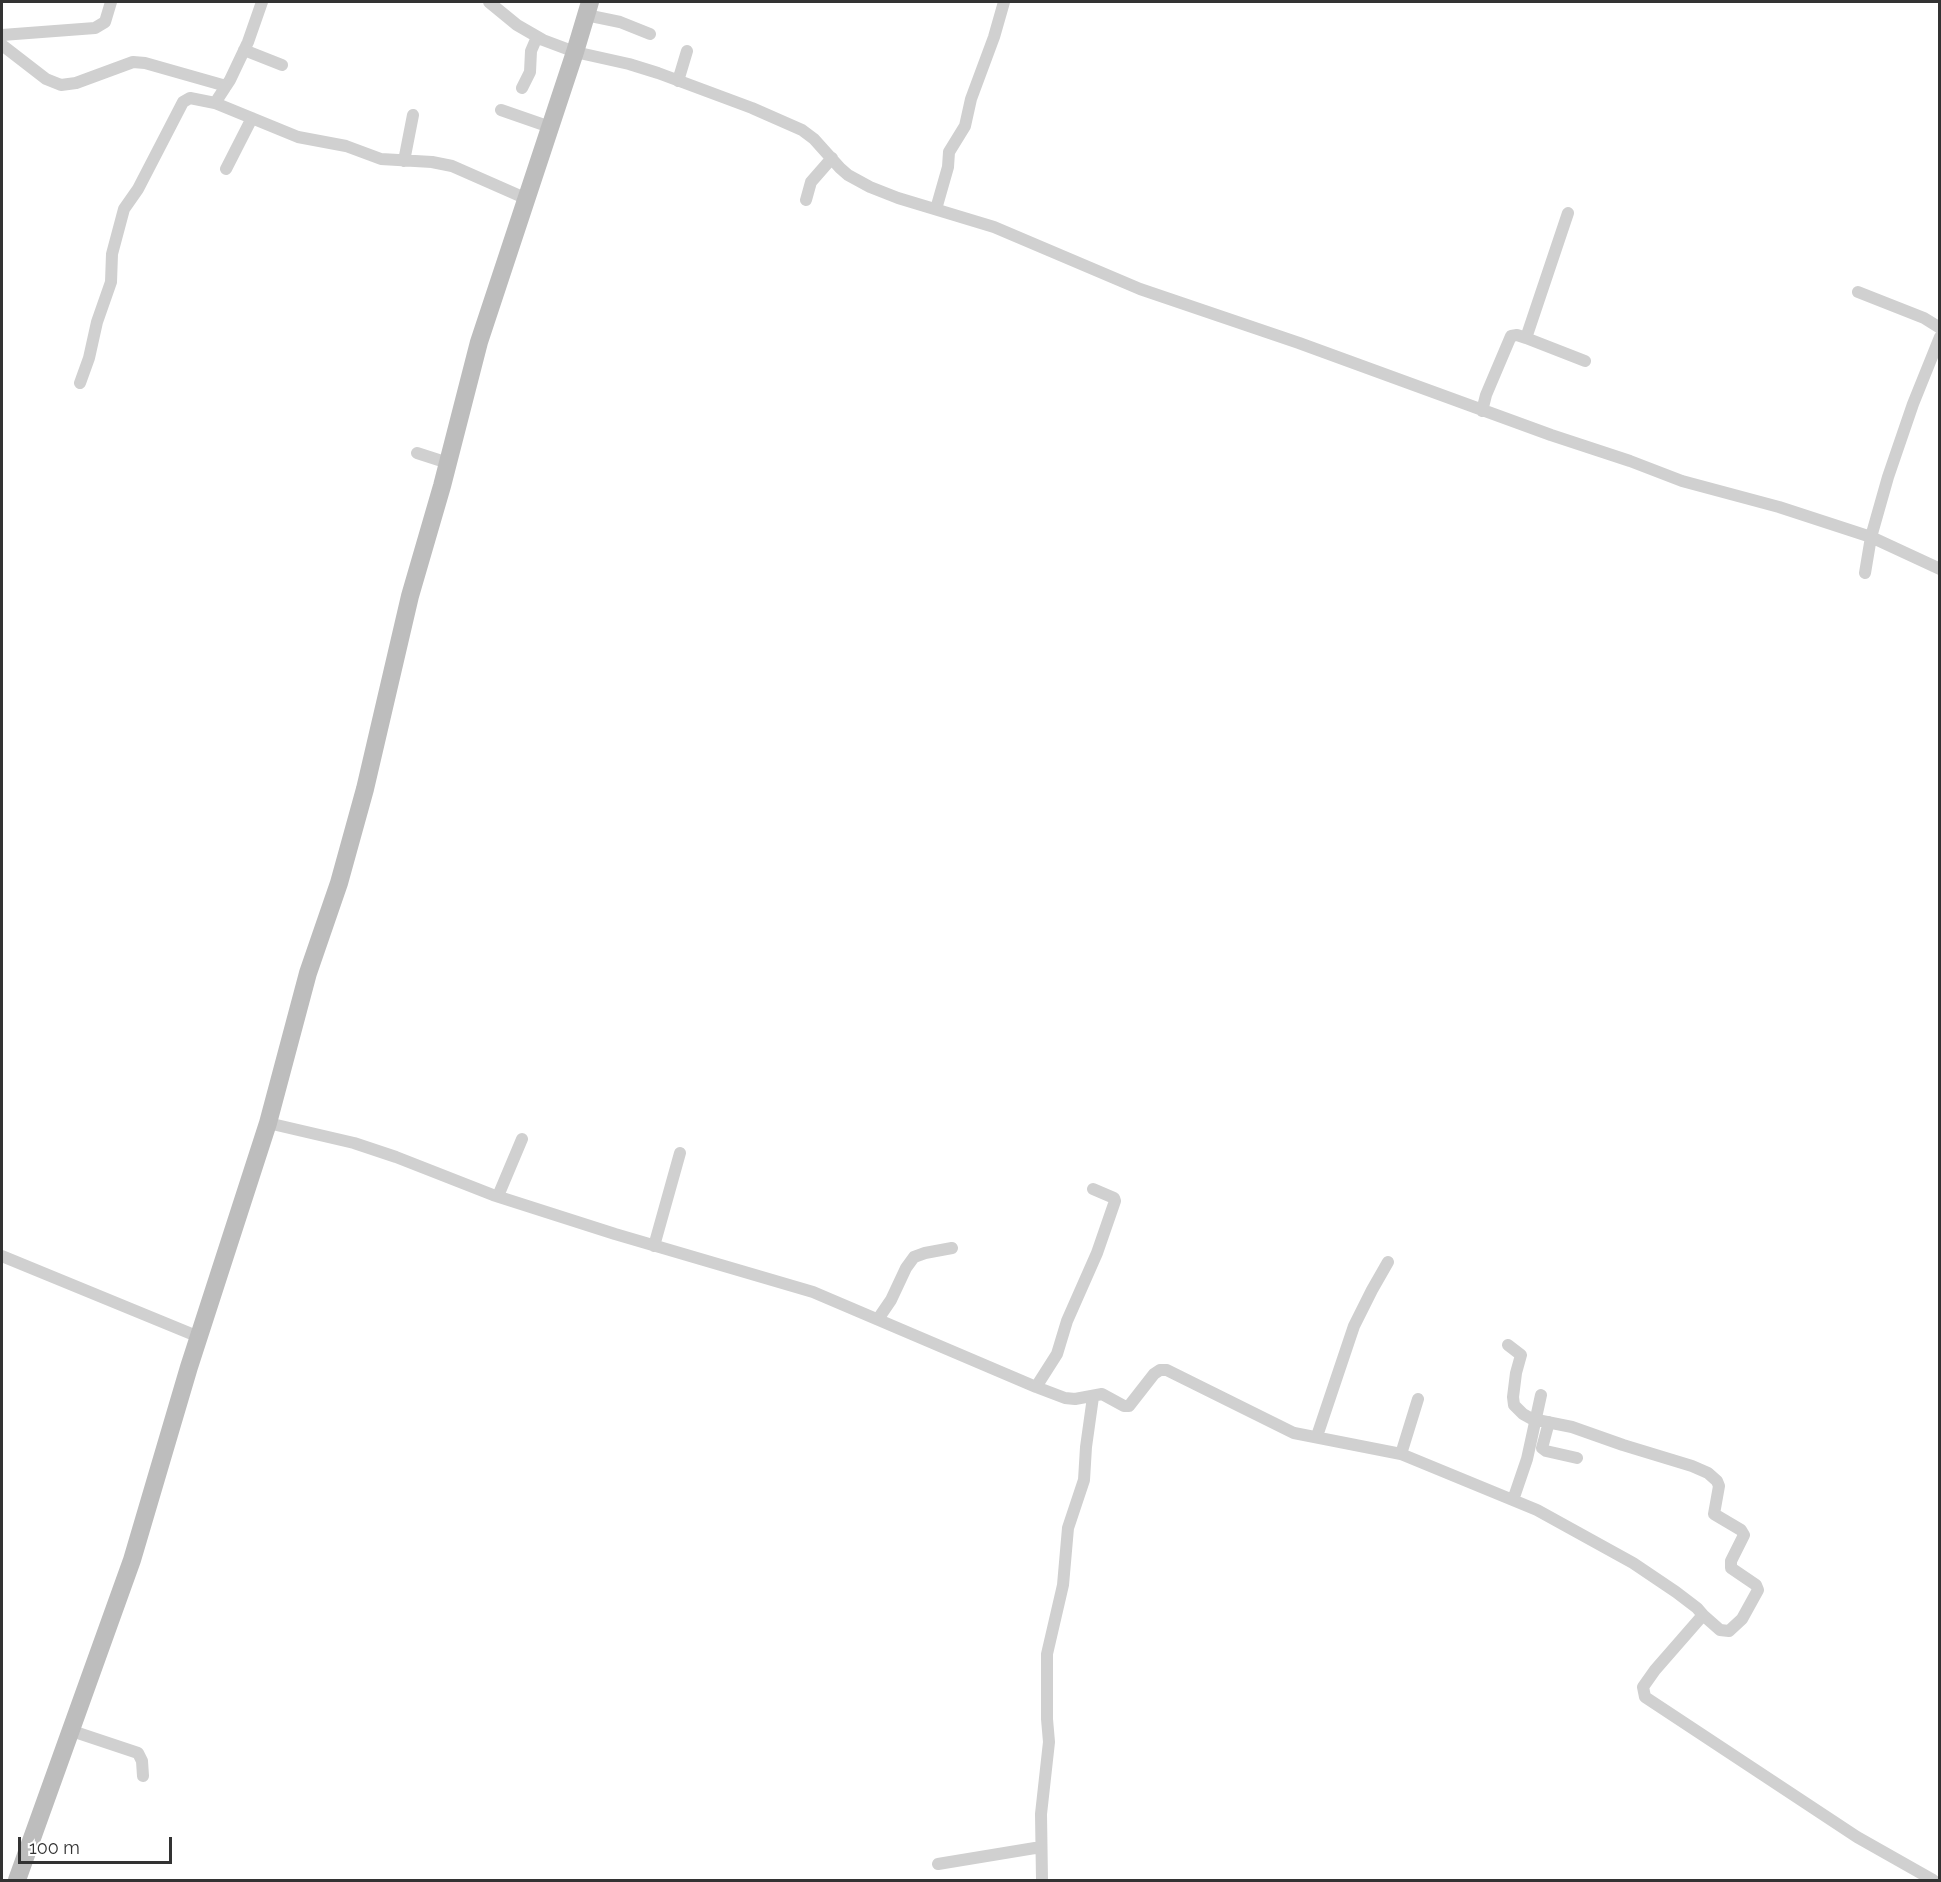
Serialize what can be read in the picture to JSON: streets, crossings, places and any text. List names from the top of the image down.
{
  "scale_bar": "100 m"
}
